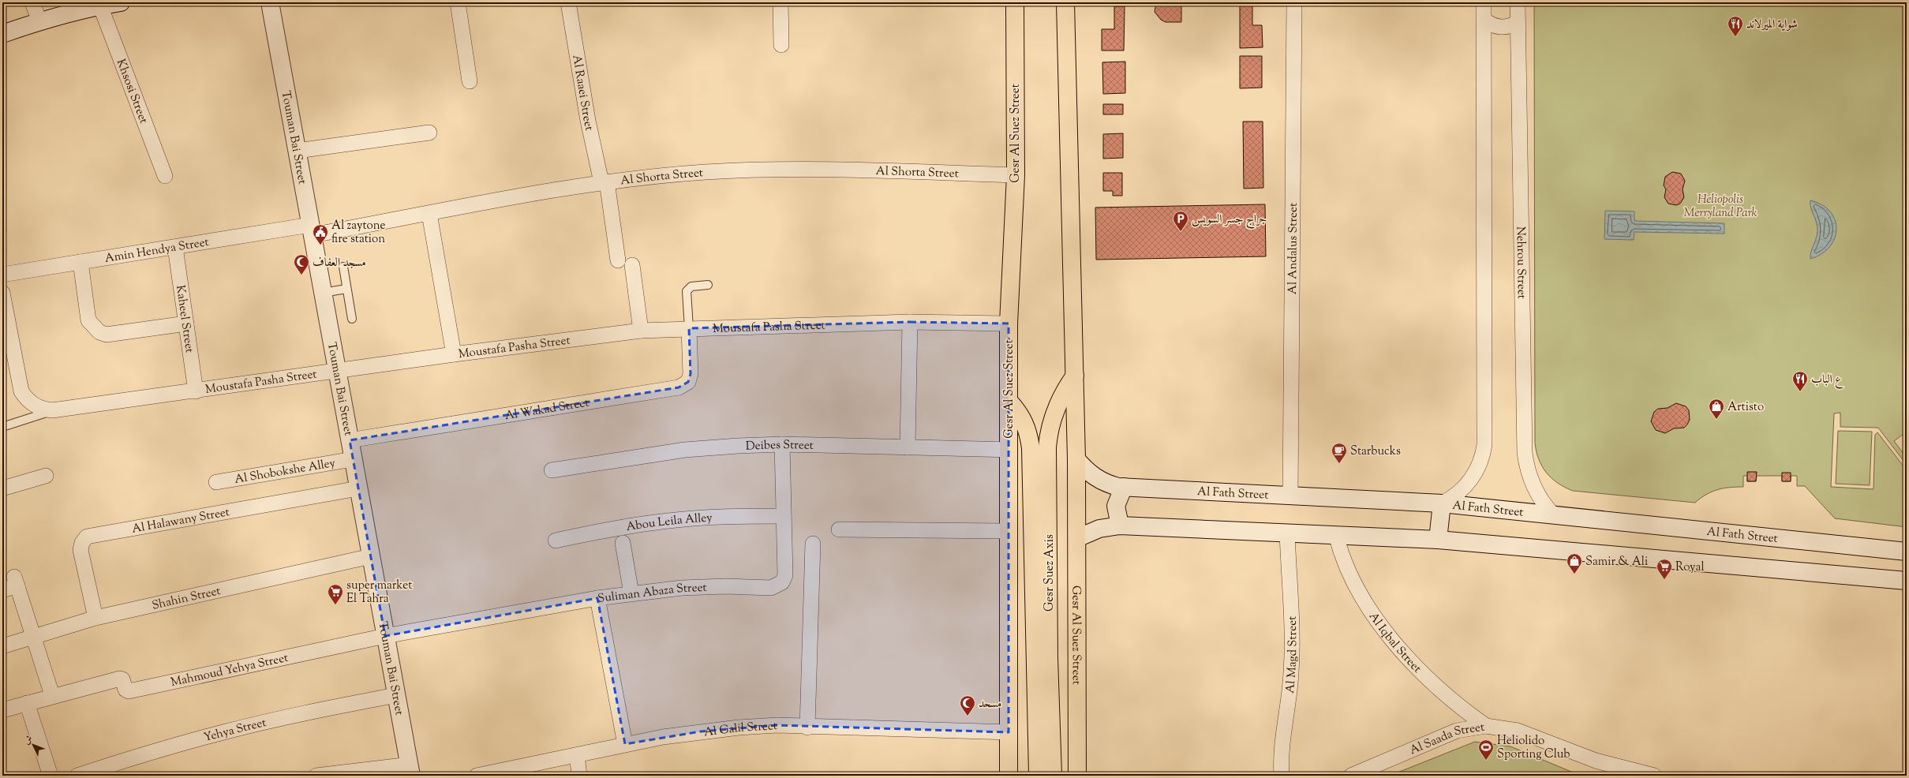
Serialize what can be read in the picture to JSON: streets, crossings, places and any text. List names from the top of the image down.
{
  "streets": {
    "main road": [
      "Gesr Al Suez Street",
      "Touman Bai Street",
      "Al Fath Street",
      "Gesr Suez Axis"
    ],
    "street": [
      "Khsosi Street",
      "Al Raaei Street",
      "Al Shorta Street",
      "Al Andalus Street",
      "Amin Hendya Street",
      "Nehrou Street",
      "Kaheel Street",
      "Moustafa Pasha Street",
      "Al Wakad Street",
      "Deibes Street",
      "Al Shobokshe Alley",
      "Al Halawany Street",
      "Abou Leila Alley",
      "Suliman Abaza Street",
      "Shahin Street",
      "Al Iqbal Street",
      "Al Magd Street",
      "Mahmoud Yehya Street",
      "Al Galil Street",
      "Yehya Street",
      "Al Saada Street"
    ]
  },
  "crossings": [
    ["Al Raaei Street", "Al Shorta Street"],
    ["Gesr Al Suez Street", "Al Shorta Street"],
    ["Gesr Al Suez Street", "Moustafa Pasha Street"],
    ["Gesr Al Suez Street", "Deibes Street"],
    ["Gesr Al Suez Street", "Al Fath Street"],
    ["Gesr Al Suez Street", "Gesr Suez Axis"],
    ["Gesr Al Suez Street", "Al Galil Street"],
    ["Touman Bai Street", "Al Shorta Street"],
    ["Touman Bai Street", "Amin Hendya Street"],
    ["Touman Bai Street", "Moustafa Pasha Street"],
    ["Touman Bai Street", "Al Wakad Street"],
    ["Touman Bai Street", "Al Shobokshe Alley"],
    ["Touman Bai Street", "Al Halawany Street"],
    ["Touman Bai Street", "Suliman Abaza Street"],
    ["Touman Bai Street", "Shahin Street"],
    ["Touman Bai Street", "Mahmoud Yehya Street"],
    ["Touman Bai Street", "Yehya Street"],
    ["Al Shorta Street", "Amin Hendya Street"],
    ["Al Andalus Street", "Al Fath Street"],
    ["Amin Hendya Street", "Kaheel Street"],
    ["Nehrou Street", "Al Fath Street"],
    ["Kaheel Street", "Moustafa Pasha Street"],
    ["Moustafa Pasha Street", "Al Wakad Street"],
    ["Deibes Street", "Suliman Abaza Street"],
    ["Al Halawany Street", "Shahin Street"],
    ["Abou Leila Alley", "Suliman Abaza Street"],
    ["Suliman Abaza Street", "Mahmoud Yehya Street"],
    ["Al Iqbal Street", "Al Saada Street"]
  ],
  "parks": ["Heliopolis Merryland Park"],
  "places": {
    "restaurant": ["شواية الميرلاند", "ع الباب"],
    "parking": ["جراج جسر السويس"],
    "public building": ["Al zaytone fire station"],
    "mosque": ["مسجد العفاف", "مسحد"],
    "shop": ["Artisto", "Samir & Ali"],
    "cafe": ["Starbucks"],
    "supermarket": ["Royal", "super market El Tahra"],
    "sports": ["Heliolido Sporting Club"]
  },
  "north": "top left"
}
